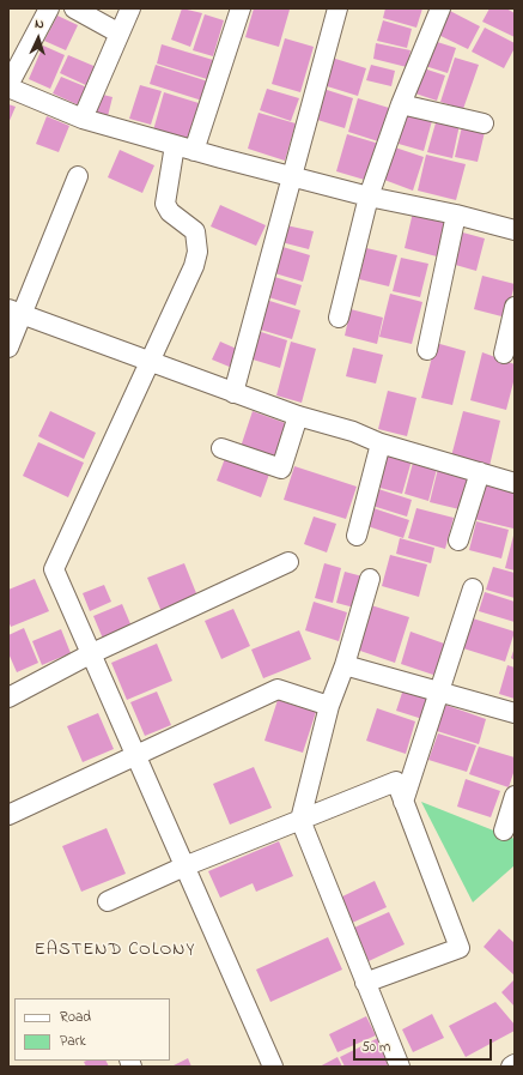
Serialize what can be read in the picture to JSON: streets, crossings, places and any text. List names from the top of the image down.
{
  "districts": ["EASTEND COLONY"],
  "legend": ["Road", "Park"],
  "scale_bar": "50 m",
  "north": "top"
}
